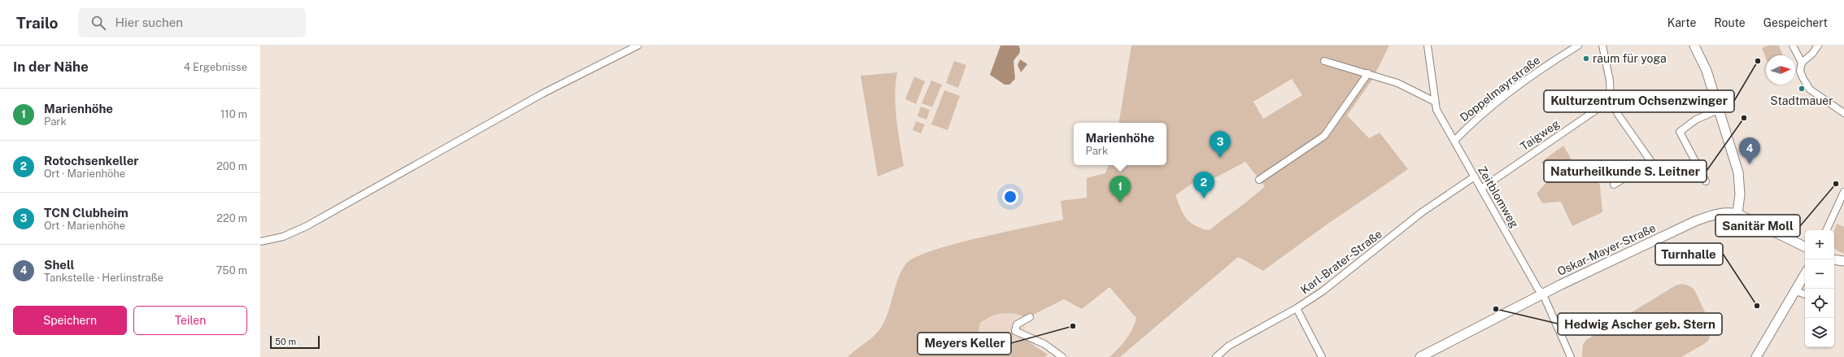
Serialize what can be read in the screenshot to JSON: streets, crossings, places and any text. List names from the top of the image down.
{
  "streets": {
    "main road": ["Oskar-Mayer-Straße"],
    "street": [
      "Doppelmayrstraße",
      "Taigweg",
      "Zeitblomweg",
      "Karl-Brater-Straße"
    ]
  },
  "crossings": [
    ["Doppelmayrstraße", "Zeitblomweg"],
    ["Taigweg", "Zeitblomweg"],
    ["Zeitblomweg", "Oskar-Mayer-Straße"],
    ["Zeitblomweg", "Karl-Brater-Straße"]
  ],
  "places": [
    "raum für yoga",
    "Kulturzentrum Ochsenzwinger",
    "Stadtmauer",
    "Naturheilkunde S. Leitner",
    "Sanitär Moll",
    "Turnhalle",
    "Hedwig Ascher geb. Stern",
    "Meyers Keller"
  ],
  "scale_bar": "50 m",
  "north": "right",
  "page": {
    "header": "Trailo",
    "search": "Hier suchen",
    "nav": ["Karte", "Route", "Gespeichert"],
    "heading": ["In der Nähe", "4 Ergebnisse"],
    "list": [
      {
        "mark": "1",
        "name": "Marienhöhe",
        "note": "Park",
        "value": "110 m"
      },
      {
        "mark": "2",
        "name": "Rotochsenkeller",
        "note": "Ort · Marienhöhe",
        "value": "200 m"
      },
      {
        "mark": "3",
        "name": "TCN Clubheim",
        "note": "Ort · Marienhöhe",
        "value": "220 m"
      },
      {
        "mark": "4",
        "name": "Shell",
        "note": "Tankstelle · Herlinstraße",
        "value": "750 m"
      }
    ],
    "popup": ["Marienhöhe", "Park"],
    "pins": [
      "3",
      "4",
      "2",
      "1"
    ],
    "map_buttons": ["+", "−"],
    "buttons": ["Speichern", "Teilen"],
    "scale": "50 m"
  }
}
